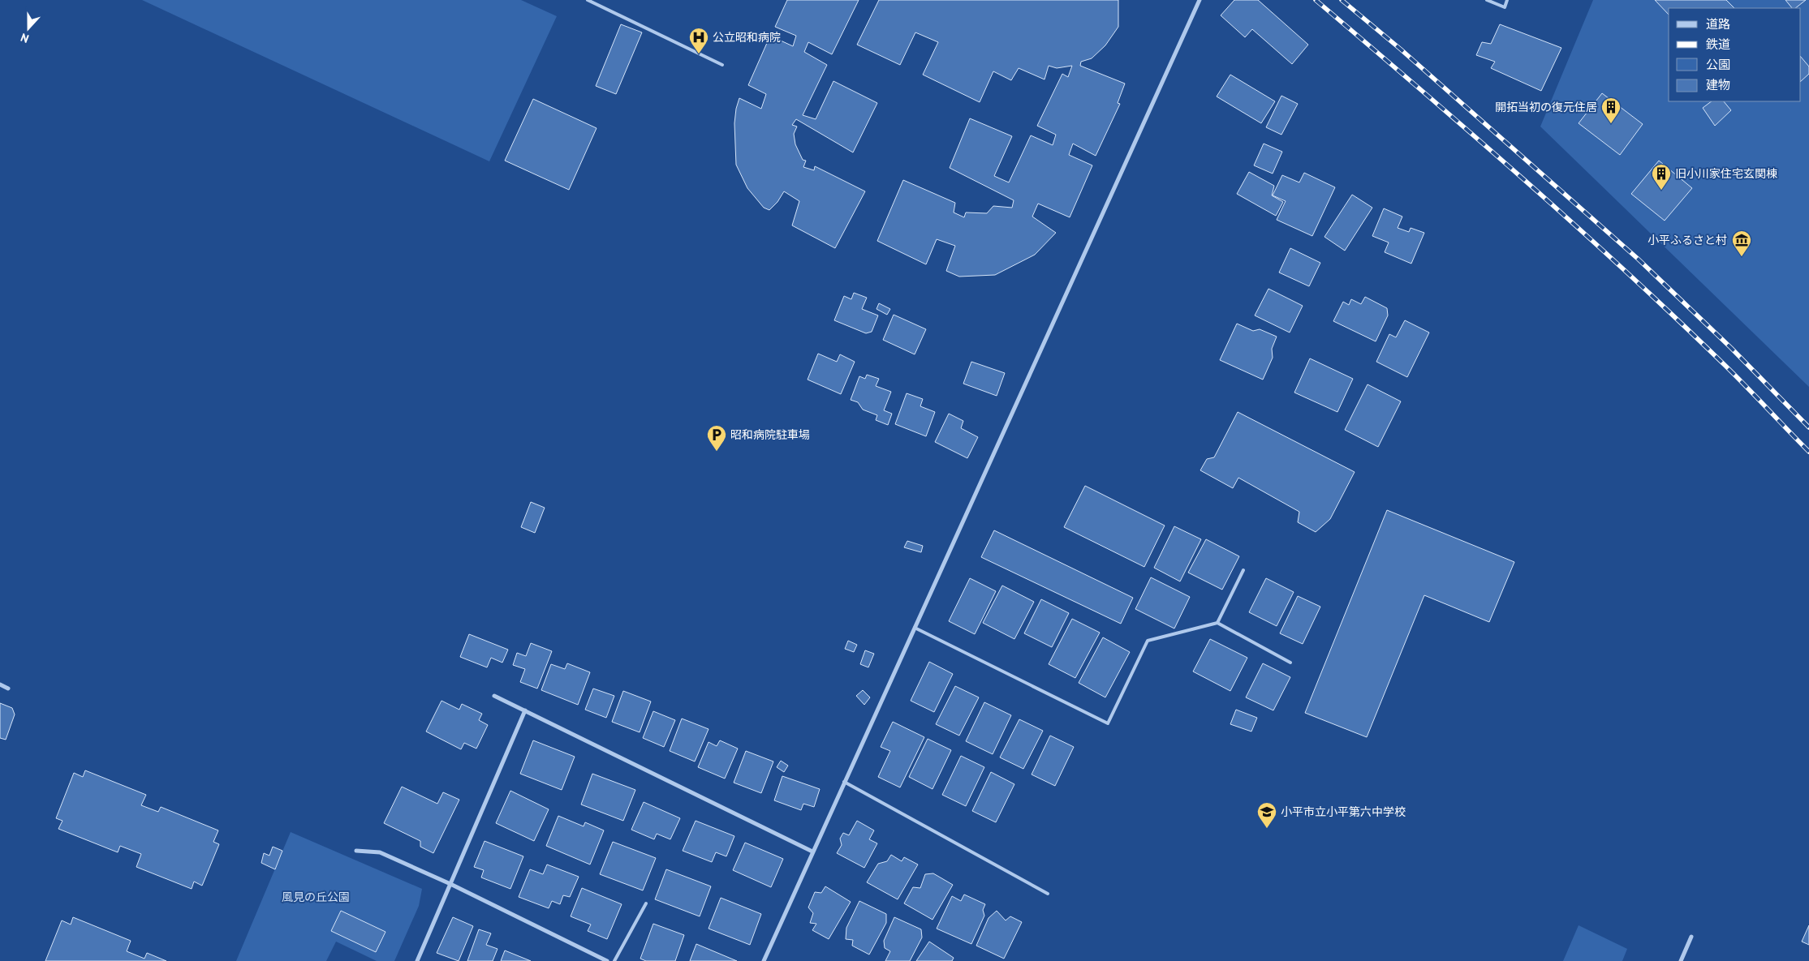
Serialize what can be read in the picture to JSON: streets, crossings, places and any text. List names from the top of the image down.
{
  "parks": ["風見の丘公園"],
  "places": {
    "hospital": ["公立昭和病院"],
    "building": ["開拓当初の復元住居", "旧小川家住宅玄関棟"],
    "museum": ["小平ふるさと村"],
    "parking": ["昭和病院駐車場"],
    "school or university": ["小平市立小平第六中学校"]
  },
  "legend": [
    "道路",
    "鉄道",
    "公園",
    "建物"
  ],
  "north": "bottom"
}
